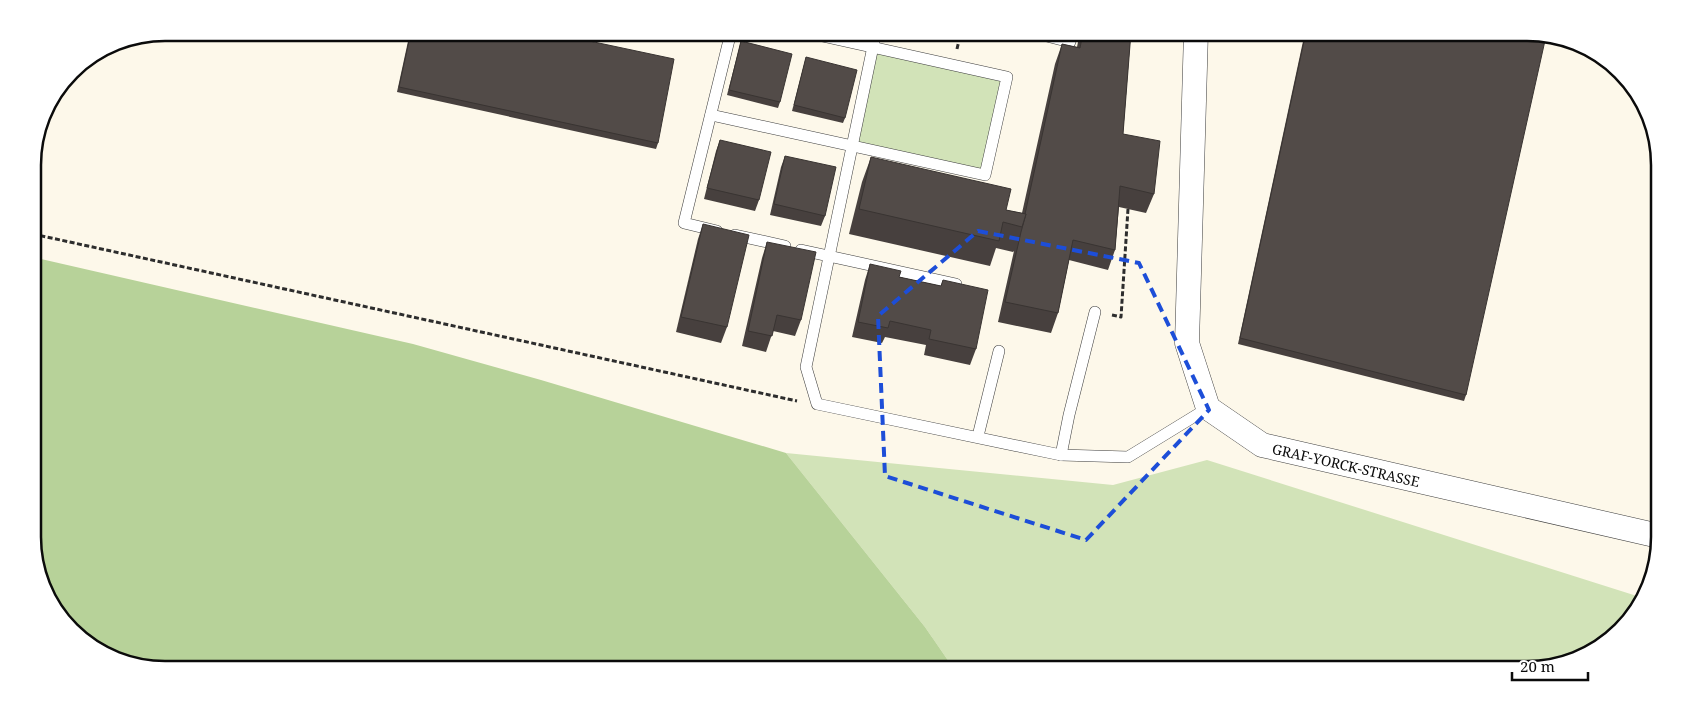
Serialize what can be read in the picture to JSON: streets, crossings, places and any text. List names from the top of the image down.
{
  "streets": {
    "street": ["GRAF-YORCK-STRASSE"]
  },
  "scale_bar": "20 m"
}
